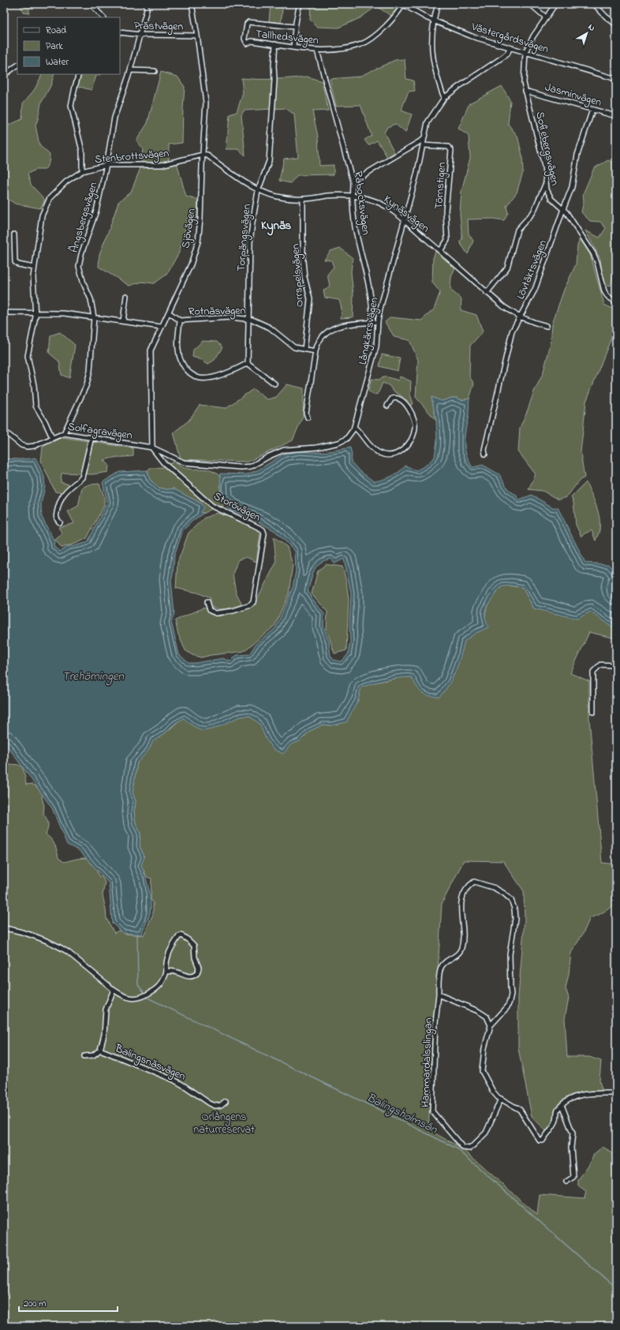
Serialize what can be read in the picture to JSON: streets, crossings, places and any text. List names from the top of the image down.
{
  "streets": {
    "street": [
      "Prästvägen",
      "Tallhedsvägen",
      "Västergårdsvägen",
      "Jasminvägen",
      "Sofiebergsvägen",
      "Stenbrottsvägen",
      "Törnstigen",
      "Råbocksvägen",
      "Kynäsvägen",
      "Ängsbergsvägen",
      "Sjövägen",
      "Torpängsvägen",
      "Lövtäktsvägen",
      "Orrspelsvägen",
      "Rotnäsvägen",
      "Långkärrsvägen",
      "Solfagravägen",
      "Storövägen",
      "Balingsnäsvägen",
      "Hammardalsslingan"
    ]
  },
  "crossings": [
    ["Prästvägen", "Ängsbergsvägen"],
    ["Prästvägen", "Sjövägen"],
    ["Tallhedsvägen", "Västergårdsvägen"],
    ["Tallhedsvägen", "Råbocksvägen"],
    ["Tallhedsvägen", "Torpängsvägen"],
    ["Västergårdsvägen", "Sofiebergsvägen"],
    ["Västergårdsvägen", "Långkärrsvägen"],
    ["Jasminvägen", "Sofiebergsvägen"],
    ["Jasminvägen", "Lövtäktsvägen"],
    ["Sofiebergsvägen", "Lövtäktsvägen"],
    ["Stenbrottsvägen", "Kynäsvägen"],
    ["Stenbrottsvägen", "Ängsbergsvägen"],
    ["Stenbrottsvägen", "Sjövägen"],
    ["Stenbrottsvägen", "Solfagravägen"],
    ["Törnstigen", "Kynäsvägen"],
    ["Törnstigen", "Långkärrsvägen"],
    ["Råbocksvägen", "Kynäsvägen"],
    ["Kynäsvägen", "Sjövägen"],
    ["Kynäsvägen", "Torpängsvägen"],
    ["Kynäsvägen", "Lövtäktsvägen"],
    ["Kynäsvägen", "Orrspelsvägen"],
    ["Kynäsvägen", "Långkärrsvägen"],
    ["Ängsbergsvägen", "Solfagravägen"],
    ["Sjövägen", "Rotnäsvägen"],
    ["Sjövägen", "Solfagravägen"],
    ["Sjövägen", "Storövägen"],
    ["Torpängsvägen", "Rotnäsvägen"],
    ["Orrspelsvägen", "Rotnäsvägen"],
    ["Långkärrsvägen", "Solfagravägen"],
    ["Solfagravägen", "Storövägen"]
  ],
  "districts": ["Kynäs"],
  "water": ["Trehörningen", "Balingsholmsån"],
  "parks": ["Orlångens naturreservat"],
  "legend": ["Road", "Park", "Water"],
  "scale_bar": "200 m",
  "north": "top right"
}
